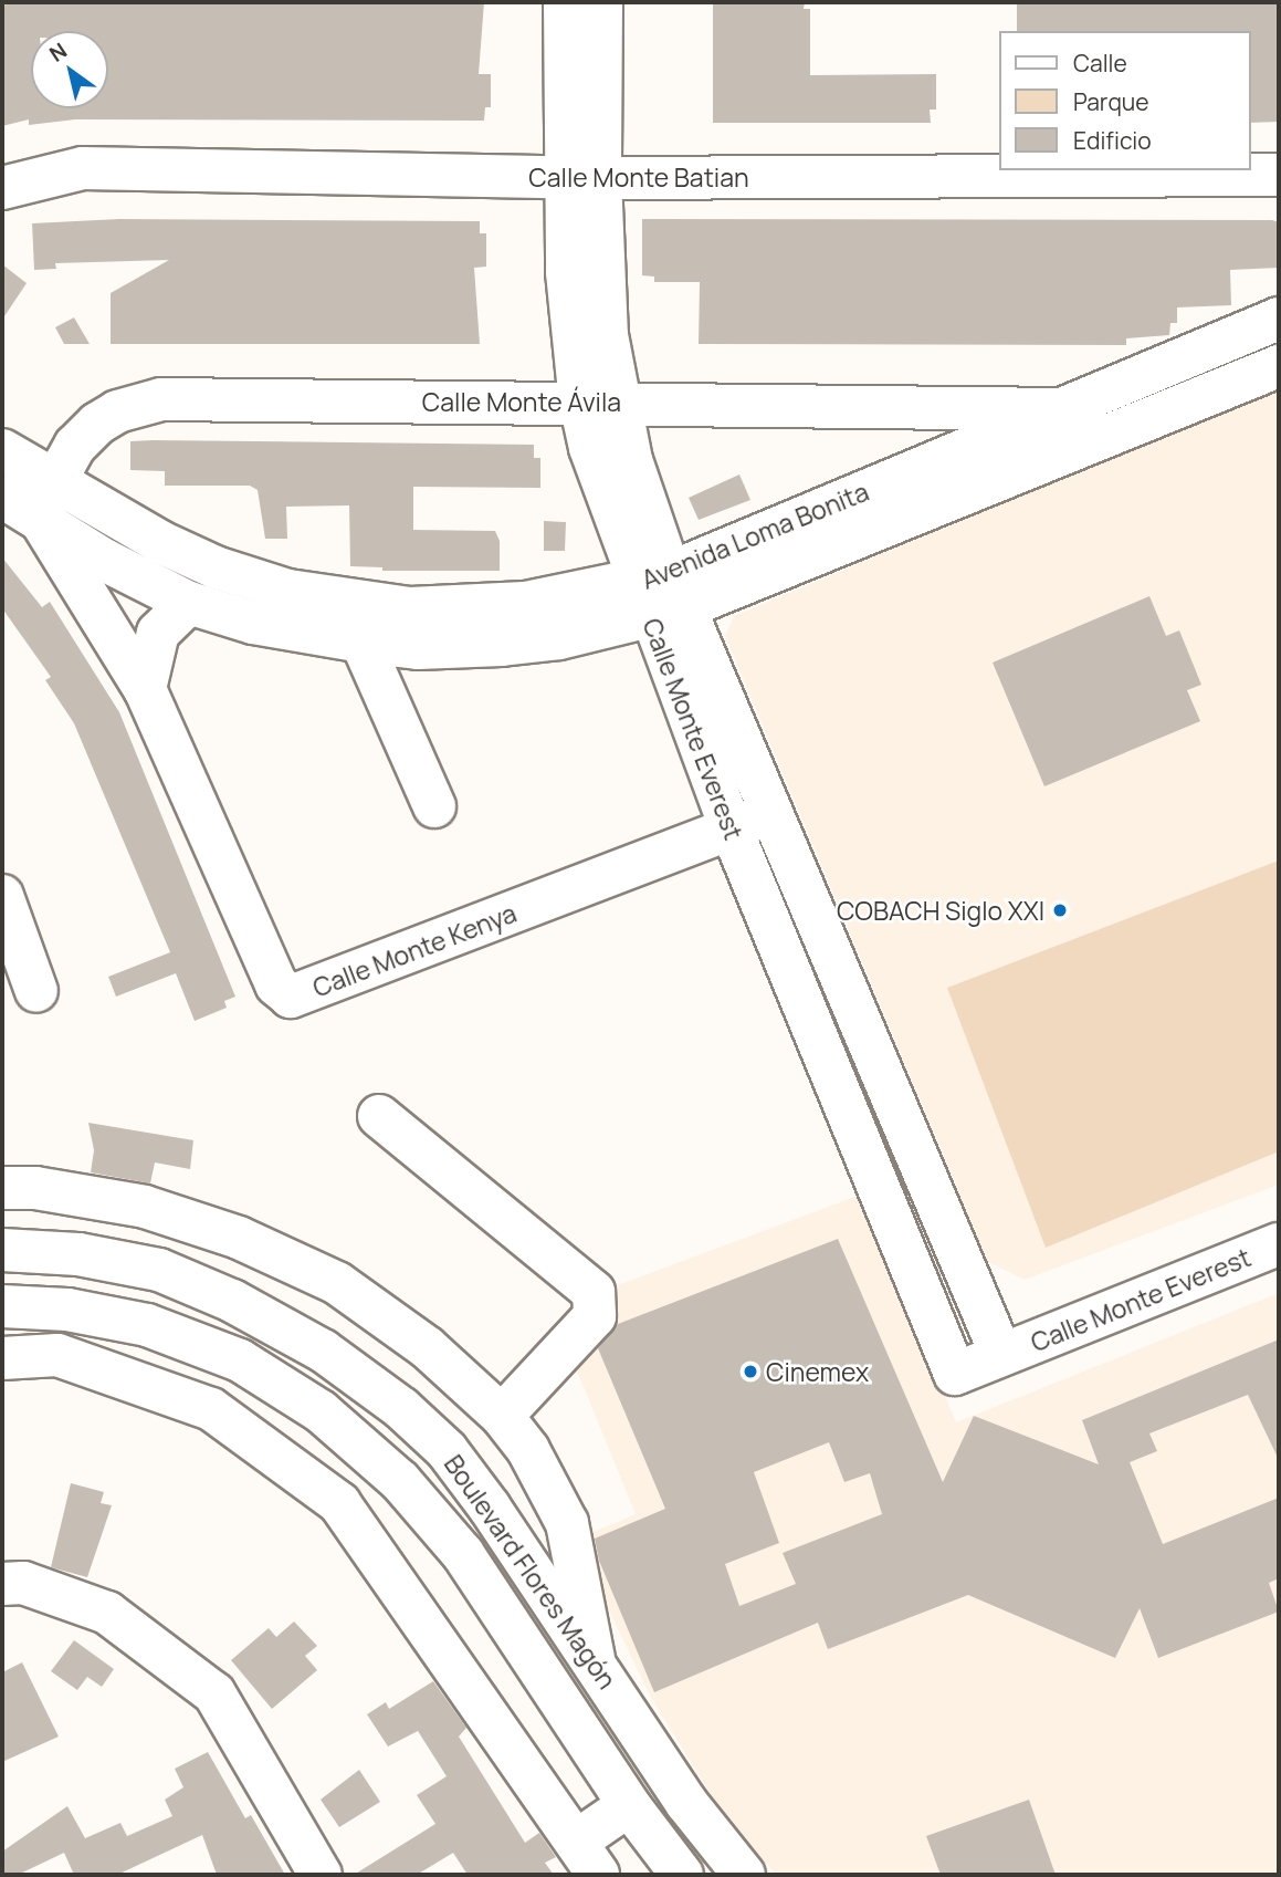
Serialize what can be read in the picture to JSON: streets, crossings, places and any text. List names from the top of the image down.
{
  "streets": {
    "street": [
      "Calle Monte Batian",
      "Calle Monte Ávila",
      "Avenida Loma Bonita",
      "Calle Monte Everest",
      "Calle Monte Kenya",
      "Boulevard Flores Magón"
    ]
  },
  "crossings": [
    ["Calle Monte Batian", "Calle Monte Everest"],
    ["Calle Monte Ávila", "Avenida Loma Bonita"],
    ["Calle Monte Ávila", "Calle Monte Everest"],
    ["Calle Monte Ávila", "Calle Monte Kenya"],
    ["Avenida Loma Bonita", "Calle Monte Everest"],
    ["Avenida Loma Bonita", "Calle Monte Kenya"],
    ["Calle Monte Everest", "Calle Monte Kenya"]
  ],
  "places": ["COBACH Siglo XXI", "Cinemex"],
  "legend": ["Calle", "Parque", "Edificio"],
  "north": "top left"
}
